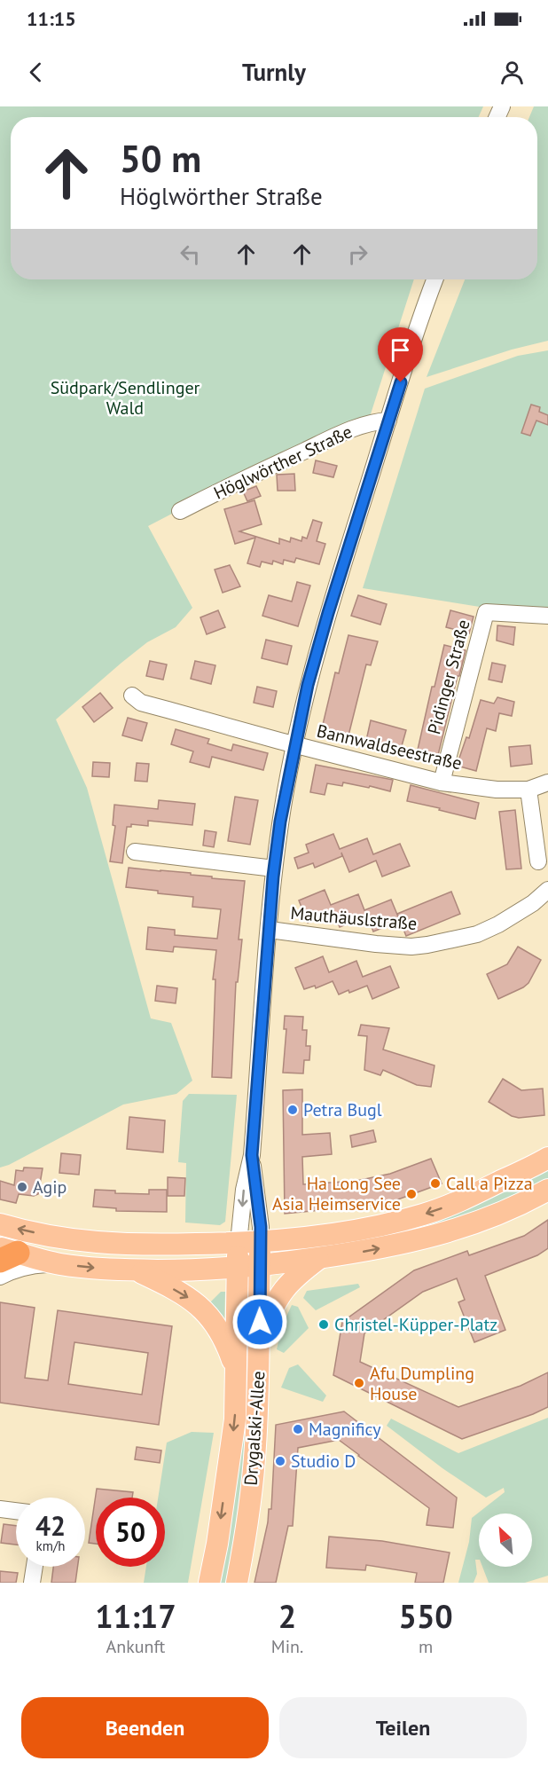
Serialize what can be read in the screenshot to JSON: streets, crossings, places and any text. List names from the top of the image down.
{
  "streets": {
    "main road": ["Höglwörther Straße", "Drygalski-Allee"],
    "street": ["Pidinger Straße", "Bannwaldseestraße", "Mauthäuslstraße"]
  },
  "crossings": [
    ["Höglwörther Straße", "Bannwaldseestraße"],
    ["Höglwörther Straße", "Mauthäuslstraße"],
    ["Höglwörther Straße", "Drygalski-Allee"],
    ["Pidinger Straße", "Bannwaldseestraße"]
  ],
  "parks": ["Südpark/Sendlinger Wald"],
  "places": [
    "Petra Bugl",
    "Call a Pizza",
    "Agip",
    "Ha Long See Asia Heimservice",
    "Christel-Küpper-Platz",
    "Afu Dumpling House",
    "Magnificy",
    "Studio D"
  ],
  "north": "top left",
  "page": {
    "status": "11:15",
    "header": "Turnly",
    "turn": ["50 m", "Höglwörther Straße"],
    "speed": "42 km/h",
    "limit": "50",
    "eta": [
      "11:17",
      "Ankunft",
      "2",
      "Min.",
      "550",
      "m"
    ],
    "buttons": ["Beenden", "Teilen"]
  }
}
